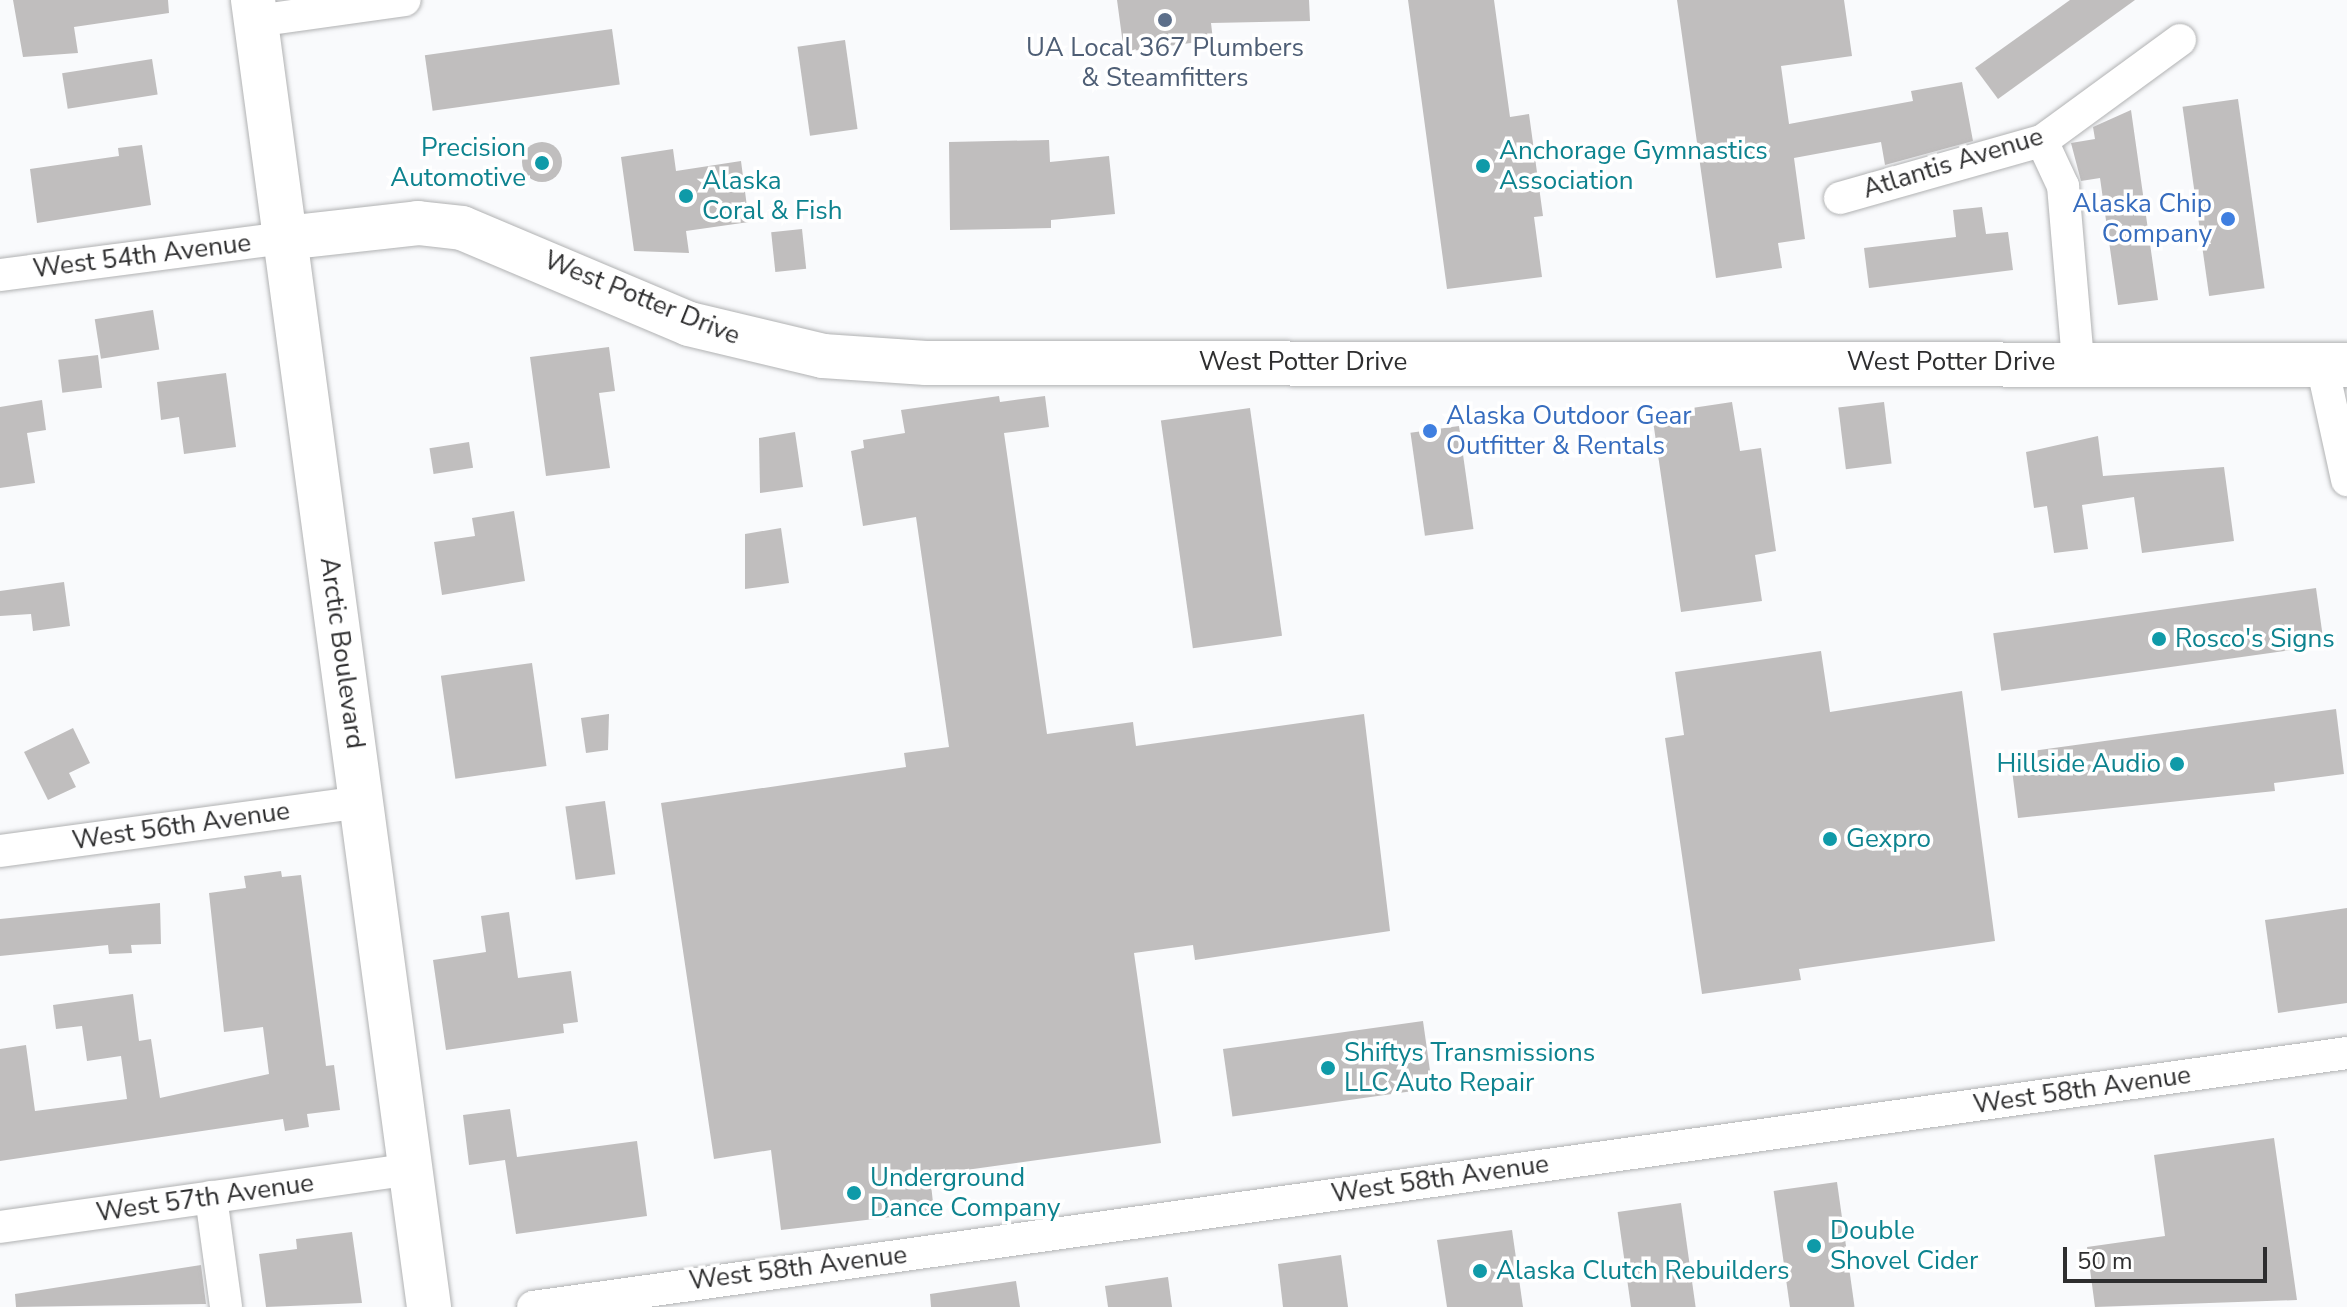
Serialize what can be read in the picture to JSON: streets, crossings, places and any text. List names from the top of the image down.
{
  "streets": {
    "main road": ["West Potter Drive", "Arctic Boulevard"],
    "street": [
      "Atlantis Avenue",
      "West 54th Avenue",
      "West 56th Avenue",
      "West 58th Avenue",
      "West 57th Avenue"
    ]
  },
  "crossings": [
    ["West 54th Avenue", "West Potter Drive"],
    ["West 54th Avenue", "Arctic Boulevard"],
    ["West Potter Drive", "Arctic Boulevard"],
    ["Arctic Boulevard", "West 56th Avenue"],
    ["Arctic Boulevard", "West 57th Avenue"]
  ],
  "places": [
    "UA Local 367 Plumbers & Steamfitters",
    "Precision Automotive",
    "Anchorage Gymnastics Association",
    "Alaska Coral & Fish",
    "Alaska Chip Company",
    "Alaska Outdoor Gear Outfitter & Rentals",
    "Rosco's Signs",
    "Hillside Audio",
    "Gexpro",
    "Shiftys Transmissions LLC Auto Repair",
    "Underground Dance Company",
    "Double Shovel Cider",
    "Alaska Clutch Rebuilders"
  ],
  "scale_bar": "50 m"
}
